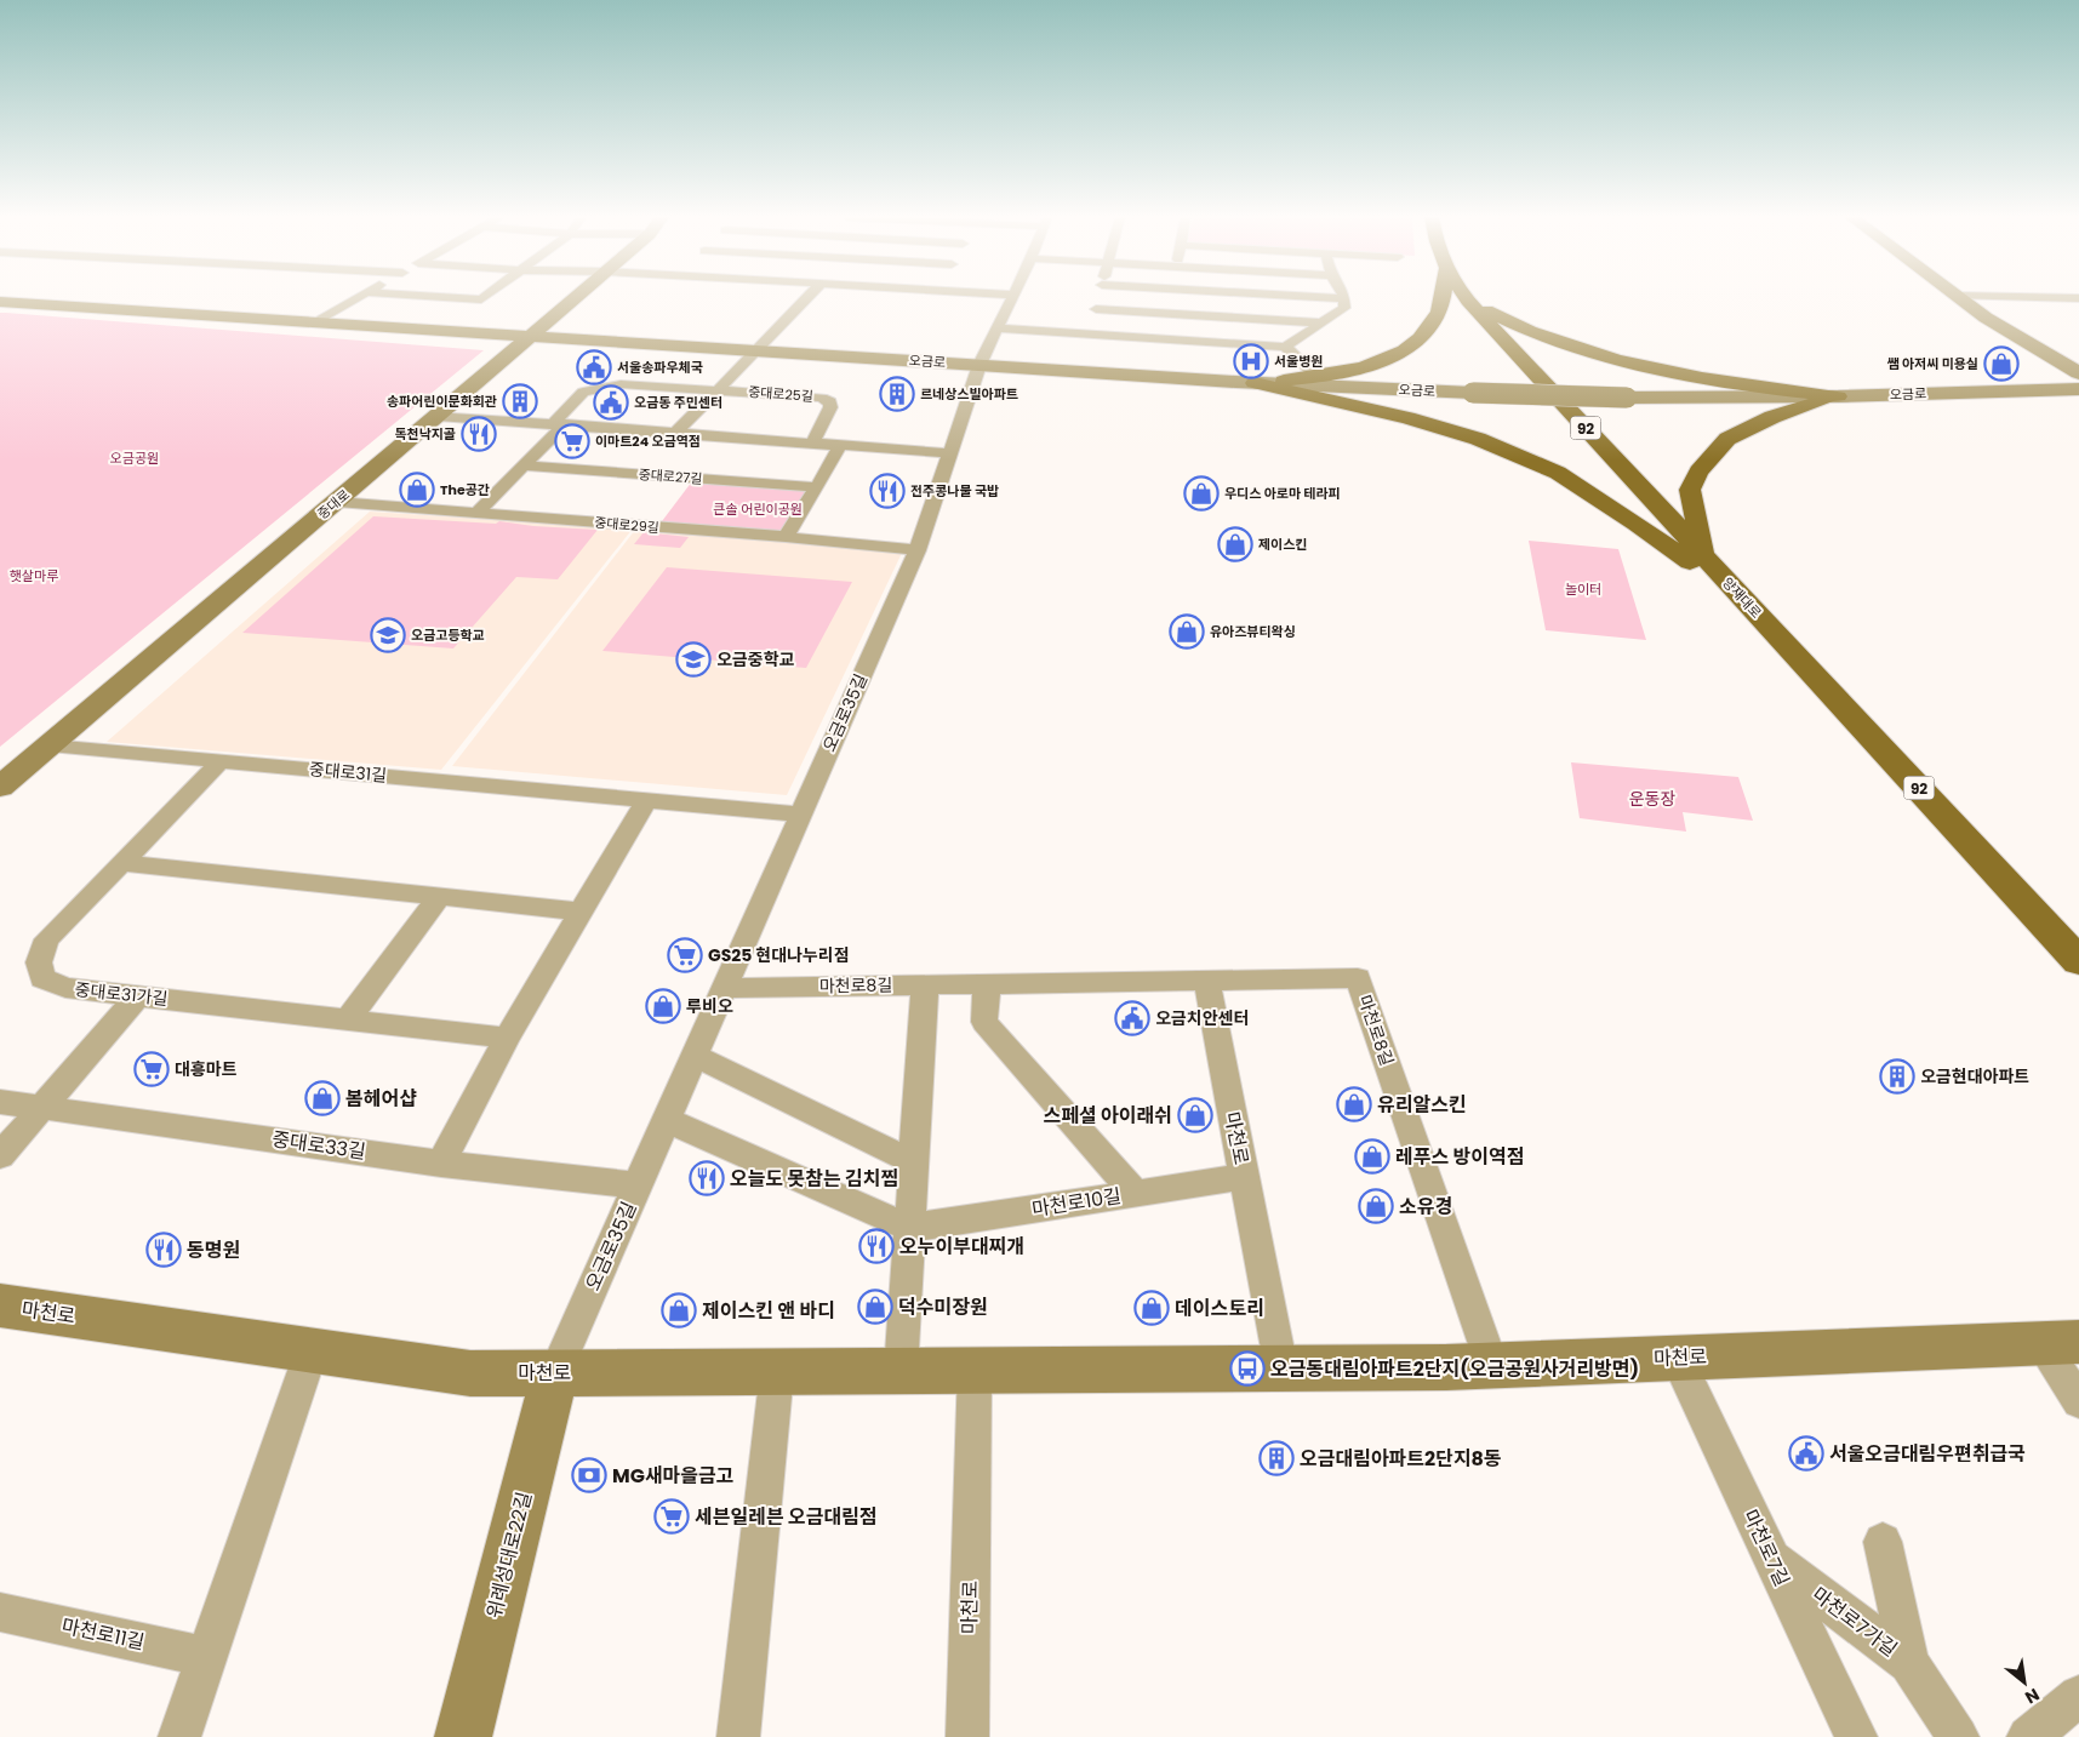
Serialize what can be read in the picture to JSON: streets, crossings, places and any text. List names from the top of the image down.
{
  "streets": {
    "main road": [
      "오금로",
      "92",
      "중대로",
      "양재대로",
      "마천로",
      "위례성대로22길"
    ],
    "street": [
      "중대로25길",
      "중대로27길",
      "중대로29길",
      "오금로35길",
      "중대로31길",
      "마천로8길",
      "중대로31가길",
      "중대로33길",
      "마천로10길",
      "마천로7길",
      "마천로7가길",
      "마천로11길"
    ]
  },
  "crossings": [
    ["오금로", "중대로"],
    ["오금로", "오금로35길"],
    ["중대로25길", "중대로27길"],
    ["중대로25길", "중대로29길"],
    ["중대로", "중대로29길"],
    ["중대로", "중대로31길"],
    ["중대로29길", "오금로35길"],
    ["오금로35길", "중대로31길"],
    ["오금로35길", "마천로8길"],
    ["오금로35길", "마천로"],
    ["오금로35길", "중대로33길"],
    ["오금로35길", "위례성대로22길"],
    ["중대로31길", "중대로31가길"],
    ["마천로8길", "마천로"],
    ["마천로", "마천로10길"],
    ["마천로", "마천로7길"],
    ["마천로", "위례성대로22길"],
    ["마천로7길", "마천로7가길"]
  ],
  "parks": [
    "오금공원",
    "큰솔 어린이공원",
    "햇살마루",
    "놀이터",
    "운동장"
  ],
  "places": {
    "hospital": ["서울병원"],
    "shop": [
      "쌤 아저씨 미용실",
      "The공간",
      "우디스 아로마 테라피",
      "제이스킨",
      "유아즈뷰티왁싱",
      "루비오",
      "봄헤어샵",
      "유리알스킨",
      "스페셜 아이래쉬",
      "레푸스 방이역점",
      "소유경",
      "덕수미장원",
      "데이스토리",
      "제이스킨 앤 바디"
    ],
    "public building": [
      "서울송파우체국",
      "오금동 주민센터",
      "오금치안센터",
      "서울오금대림우편취급국"
    ],
    "building": [
      "르네상스빌아파트",
      "송파어린이문화회관",
      "오금현대아파트",
      "오금대림아파트2단지8동"
    ],
    "restaurant": [
      "독천낙지골",
      "전주콩나물 국밥",
      "오늘도 못참는 김치찜",
      "오누이부대찌개",
      "동명원"
    ],
    "supermarket": [
      "이마트24 오금역점",
      "GS25 현대나누리점",
      "대흥마트",
      "세븐일레븐 오금대림점"
    ],
    "school or university": ["오금고등학교", "오금중학교"],
    "bus stop": ["오금동대림아파트2단지(오금공원사거리방면)"],
    "bank": ["MG새마을금고"]
  },
  "north": "bottom right"
}
